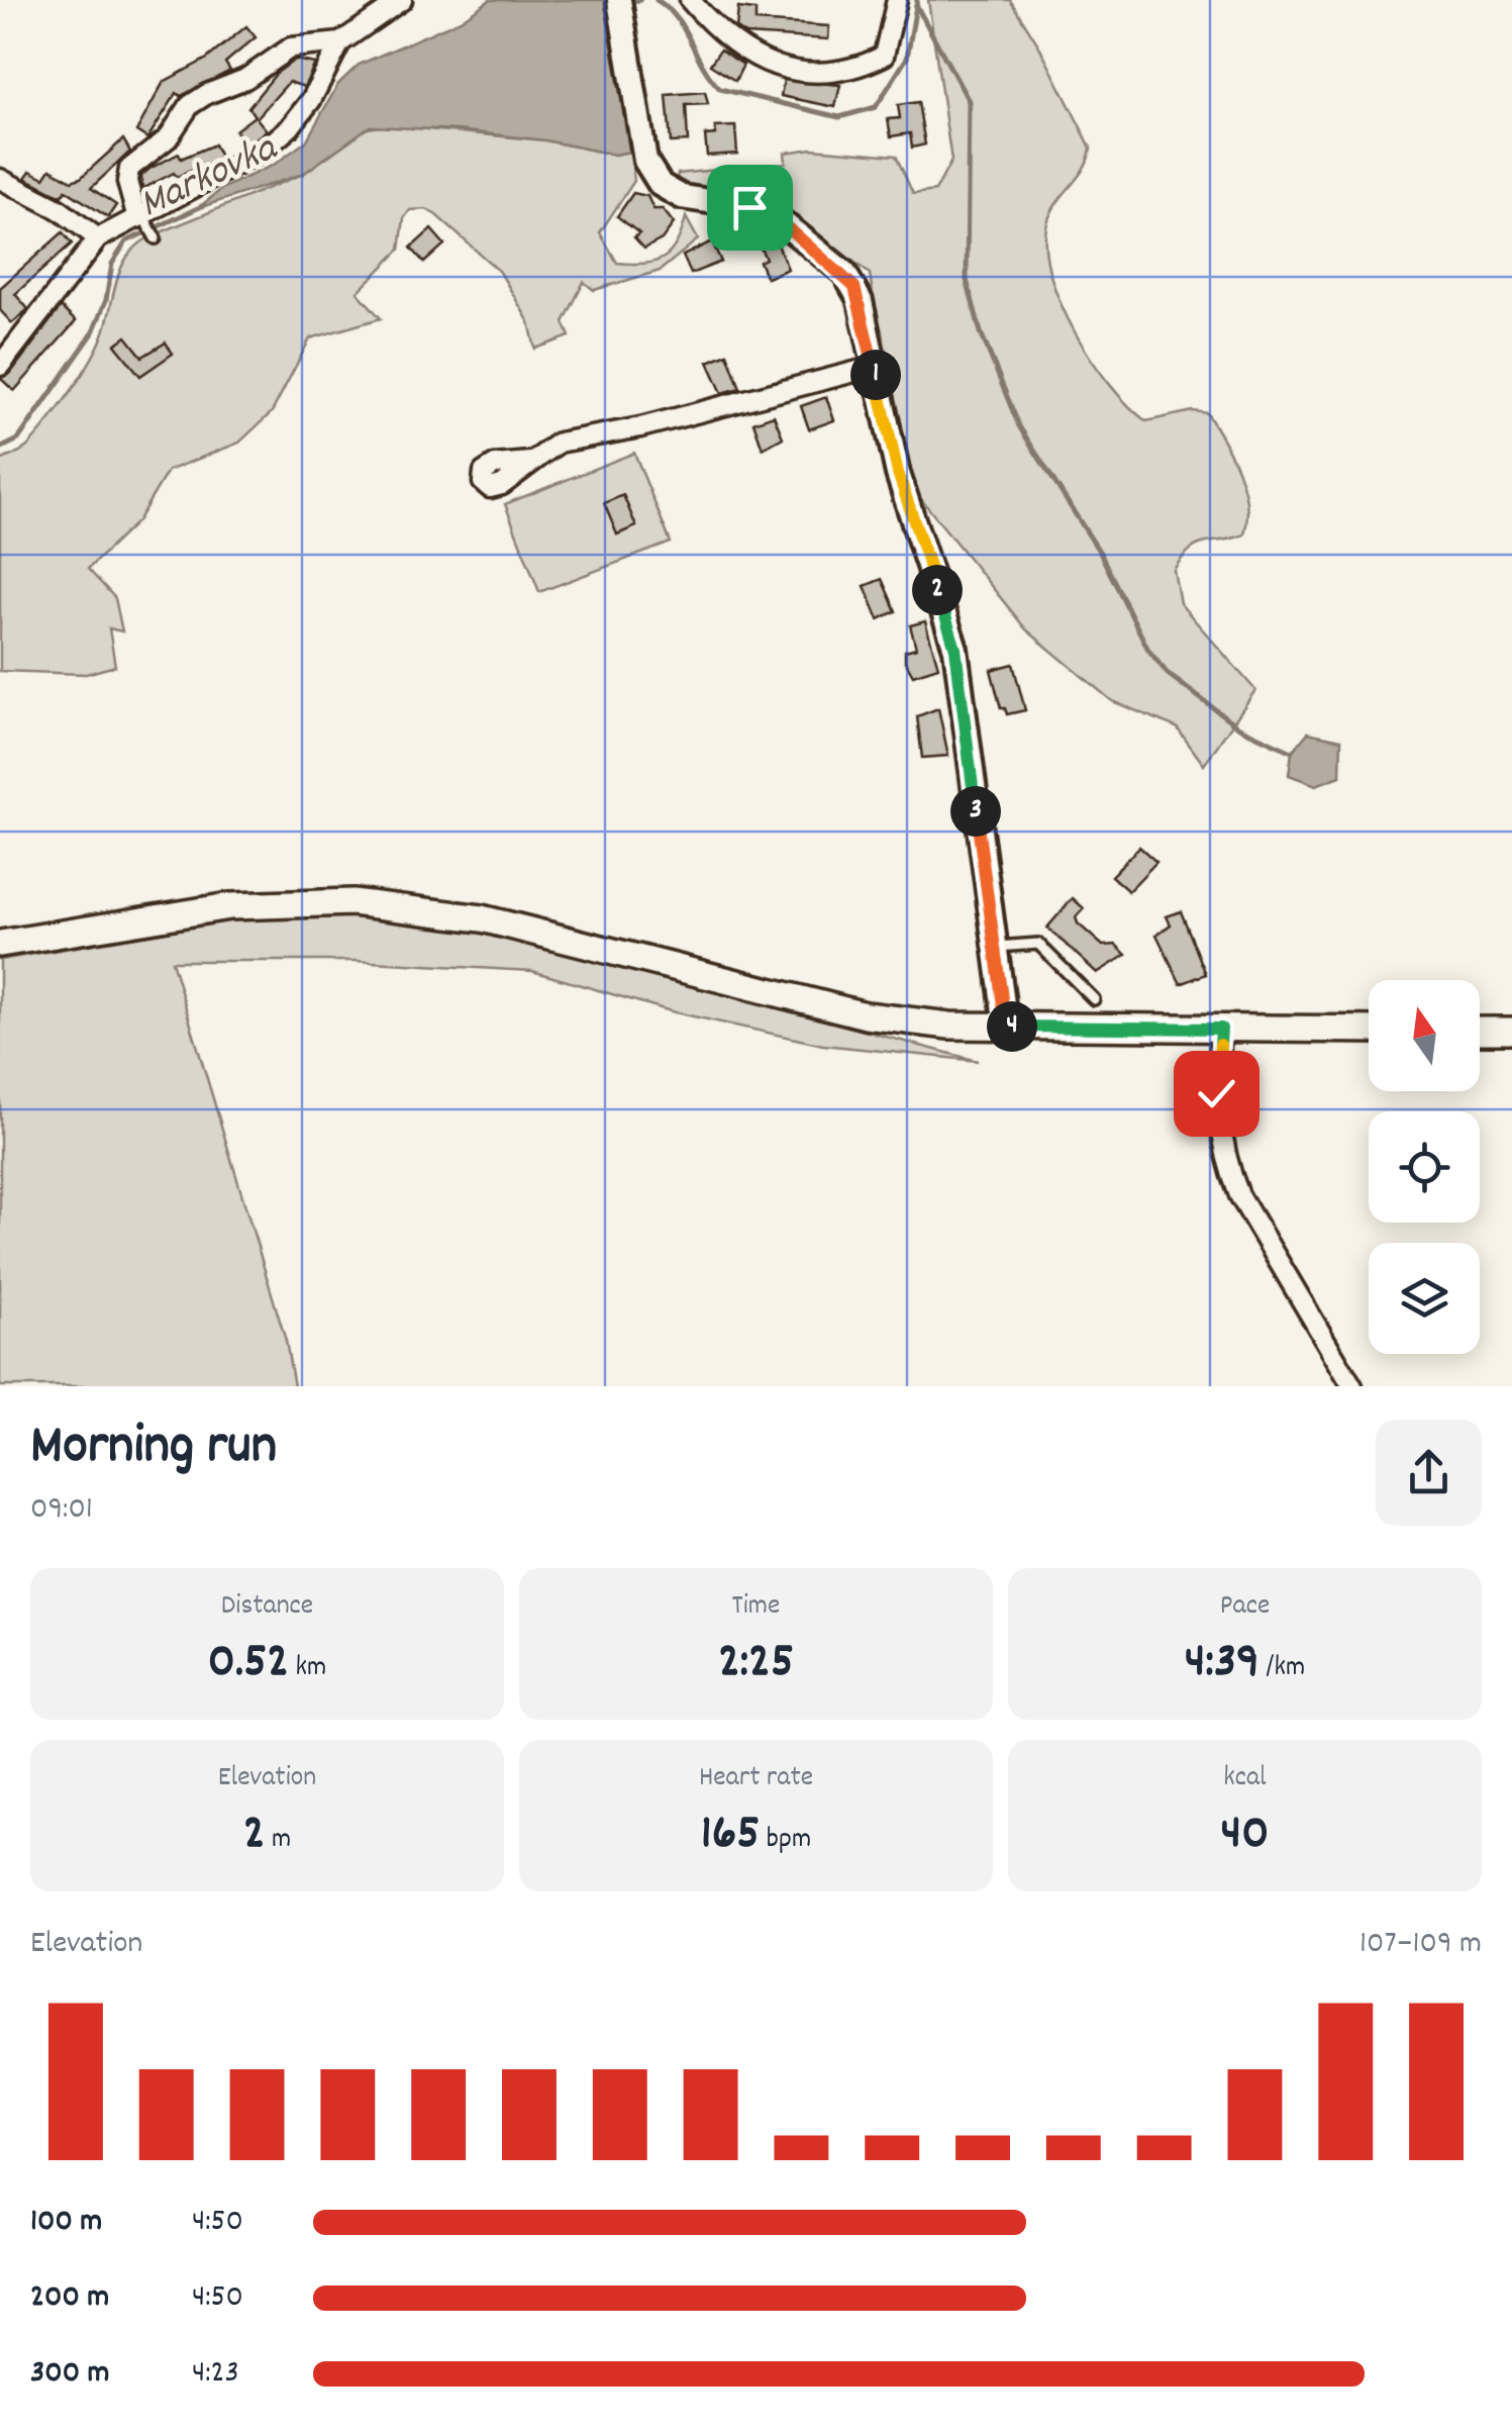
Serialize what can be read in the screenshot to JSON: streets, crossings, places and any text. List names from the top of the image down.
{
  "water": ["Markovka"],
  "north": "top",
  "page": {
    "pins": [
      "1",
      "2",
      "3",
      "4"
    ],
    "heading": ["Morning run", "09:01"],
    "stats": [
      ["Distance", "0.52 km"],
      ["Time", "2:25"],
      ["Pace", "4:39 /km"],
      ["Elevation", "2 m"],
      ["Heart rate", "165 bpm"],
      ["kcal", "40"]
    ],
    "chart": ["Elevation", "107–109 m"],
    "list": [
      {
        "name": "100 m",
        "note": "4:50"
      },
      {
        "name": "200 m",
        "note": "4:50"
      },
      {
        "name": "300 m",
        "note": "4:23"
      }
    ]
  }
}
